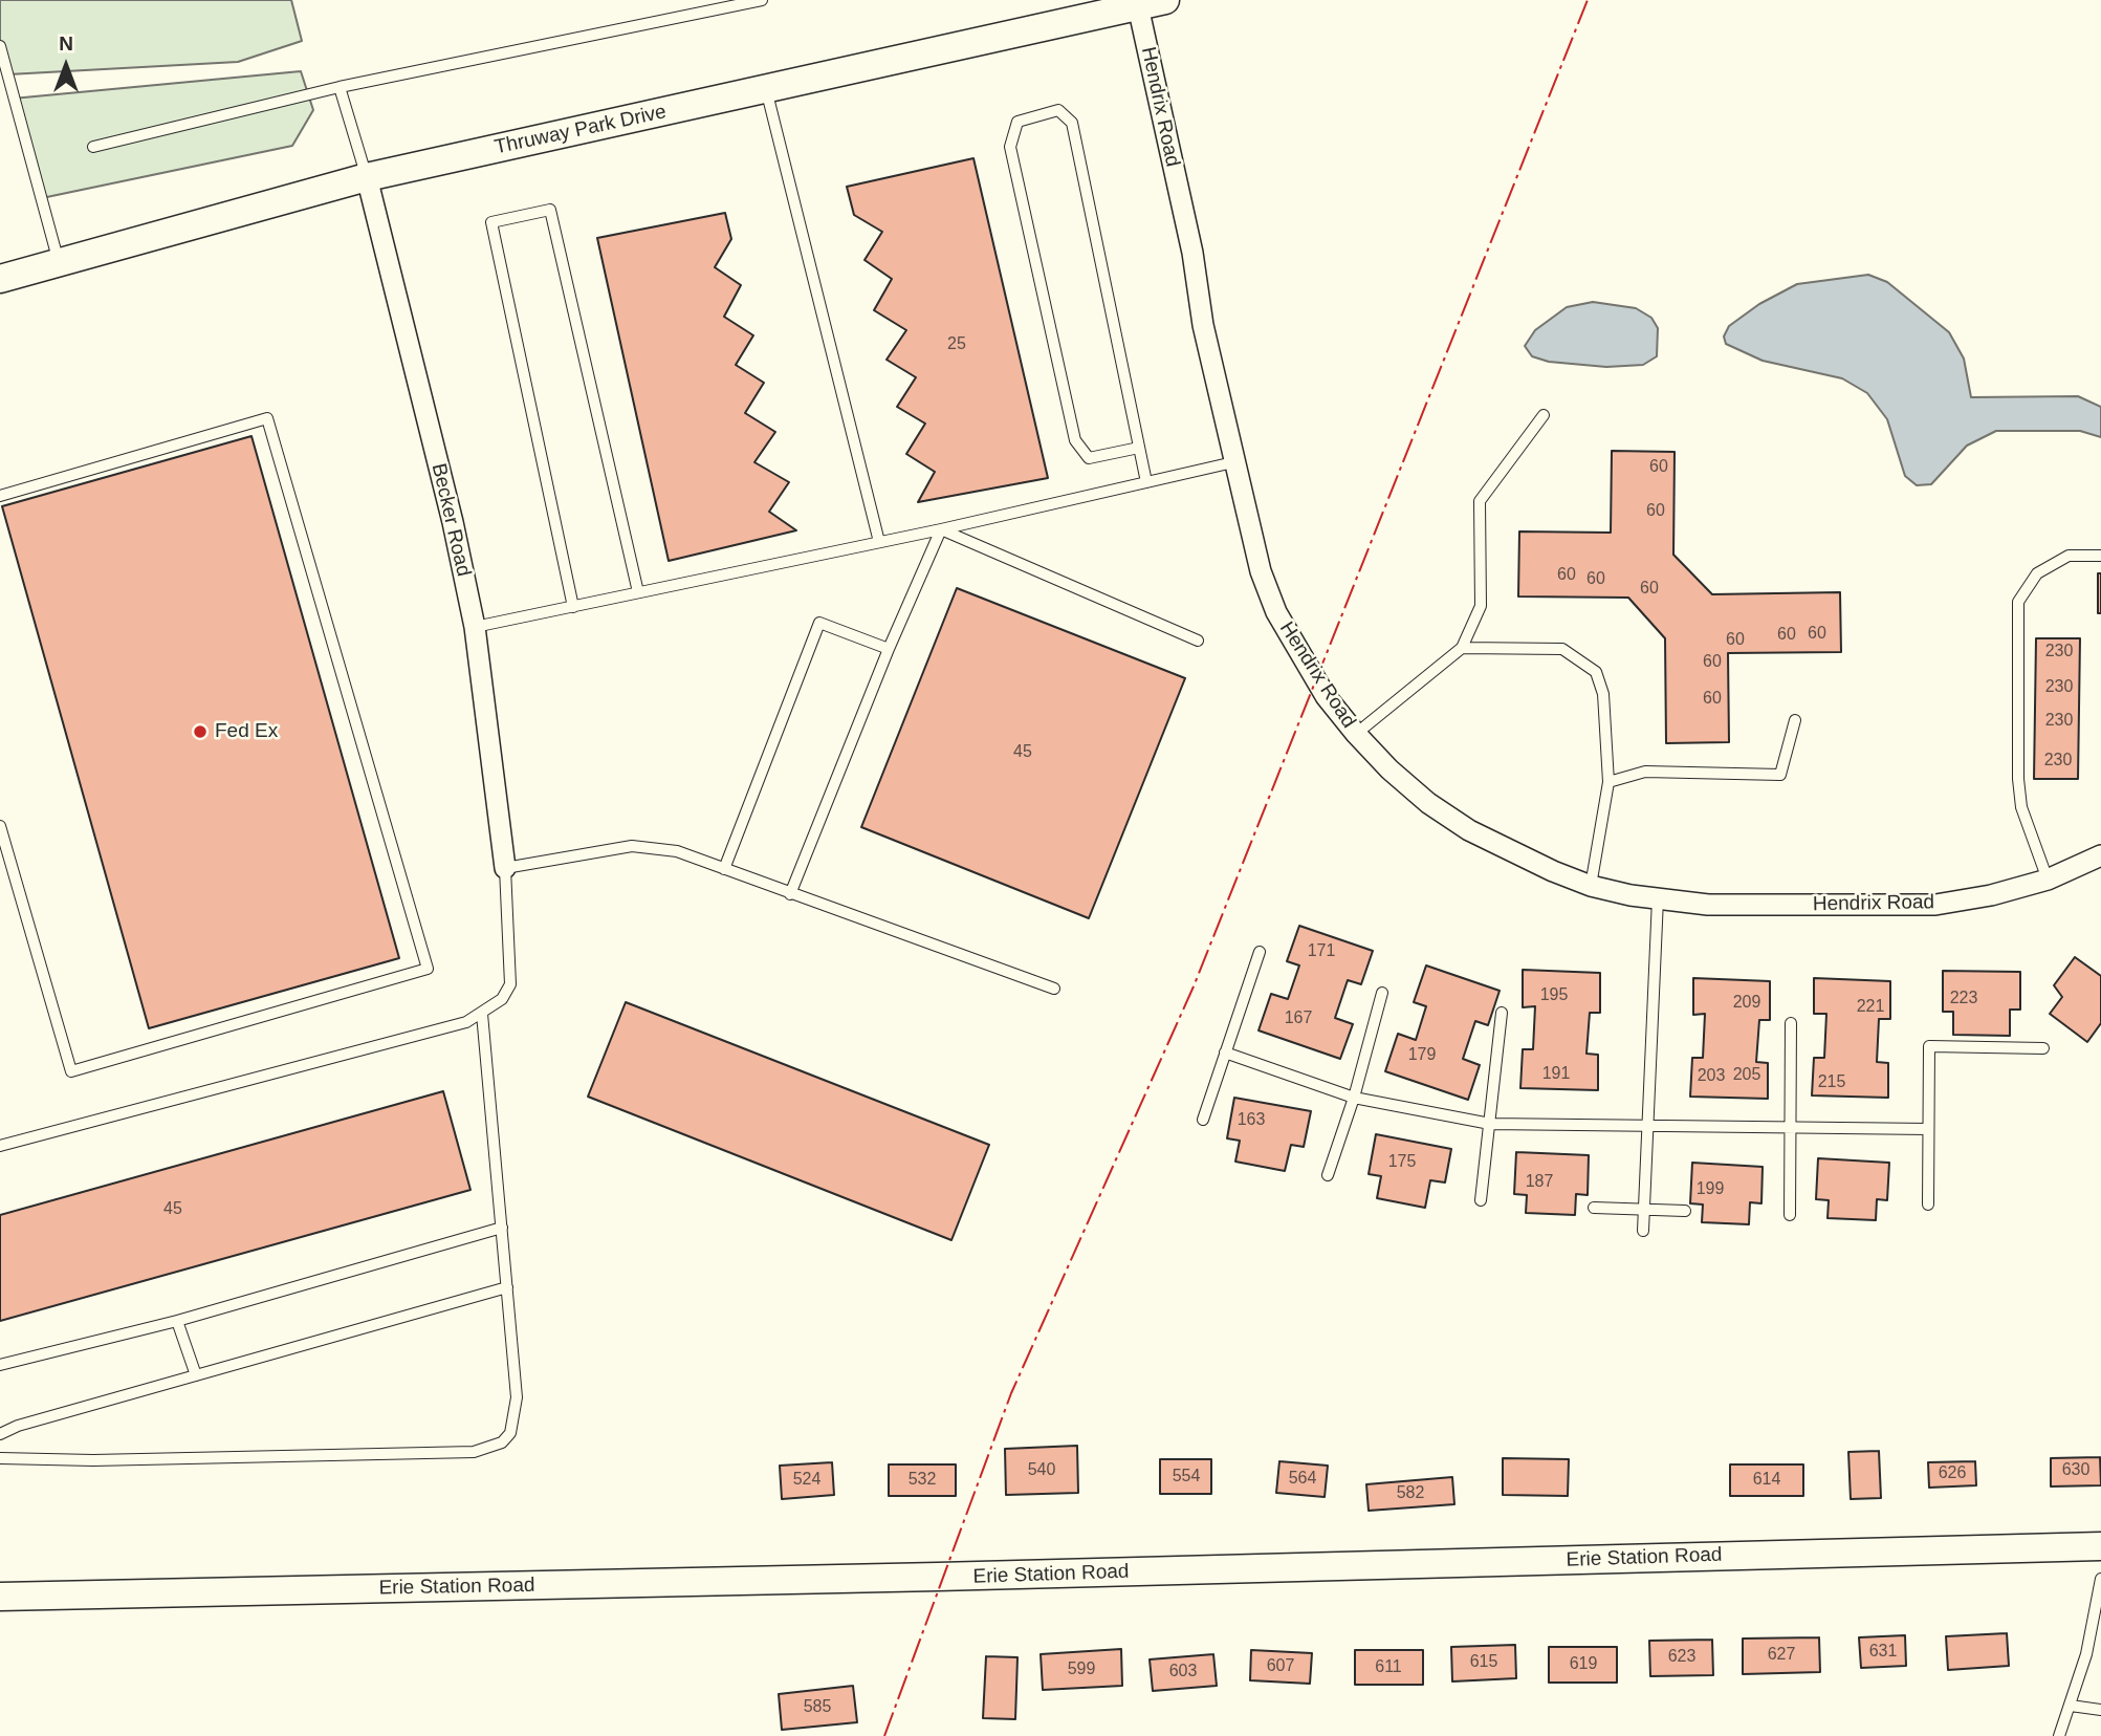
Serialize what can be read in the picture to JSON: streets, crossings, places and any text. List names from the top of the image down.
{
  "streets": {
    "main road": ["Thruway Park Drive", "Erie Station Road"],
    "street": ["Hendrix Road", "Becker Road"]
  },
  "crossings": [
    ["Hendrix Road", "Thruway Park Drive"],
    ["Thruway Park Drive", "Becker Road"]
  ],
  "places": ["Fed Ex"],
  "house_numbers": [
    "25",
    "60",
    "60",
    "60",
    "60",
    "60",
    "60",
    "60",
    "60",
    "230",
    "60",
    "230",
    "60",
    "230",
    "45",
    "230",
    "171",
    "195",
    "223",
    "209",
    "221",
    "167",
    "179",
    "191",
    "205",
    "203",
    "215",
    "163",
    "175",
    "187",
    "199",
    "45",
    "540",
    "630",
    "626",
    "554",
    "564",
    "524",
    "532",
    "614",
    "582",
    "631",
    "627",
    "623",
    "615",
    "619",
    "607",
    "611",
    "599",
    "603",
    "585"
  ],
  "north": "top"
}
